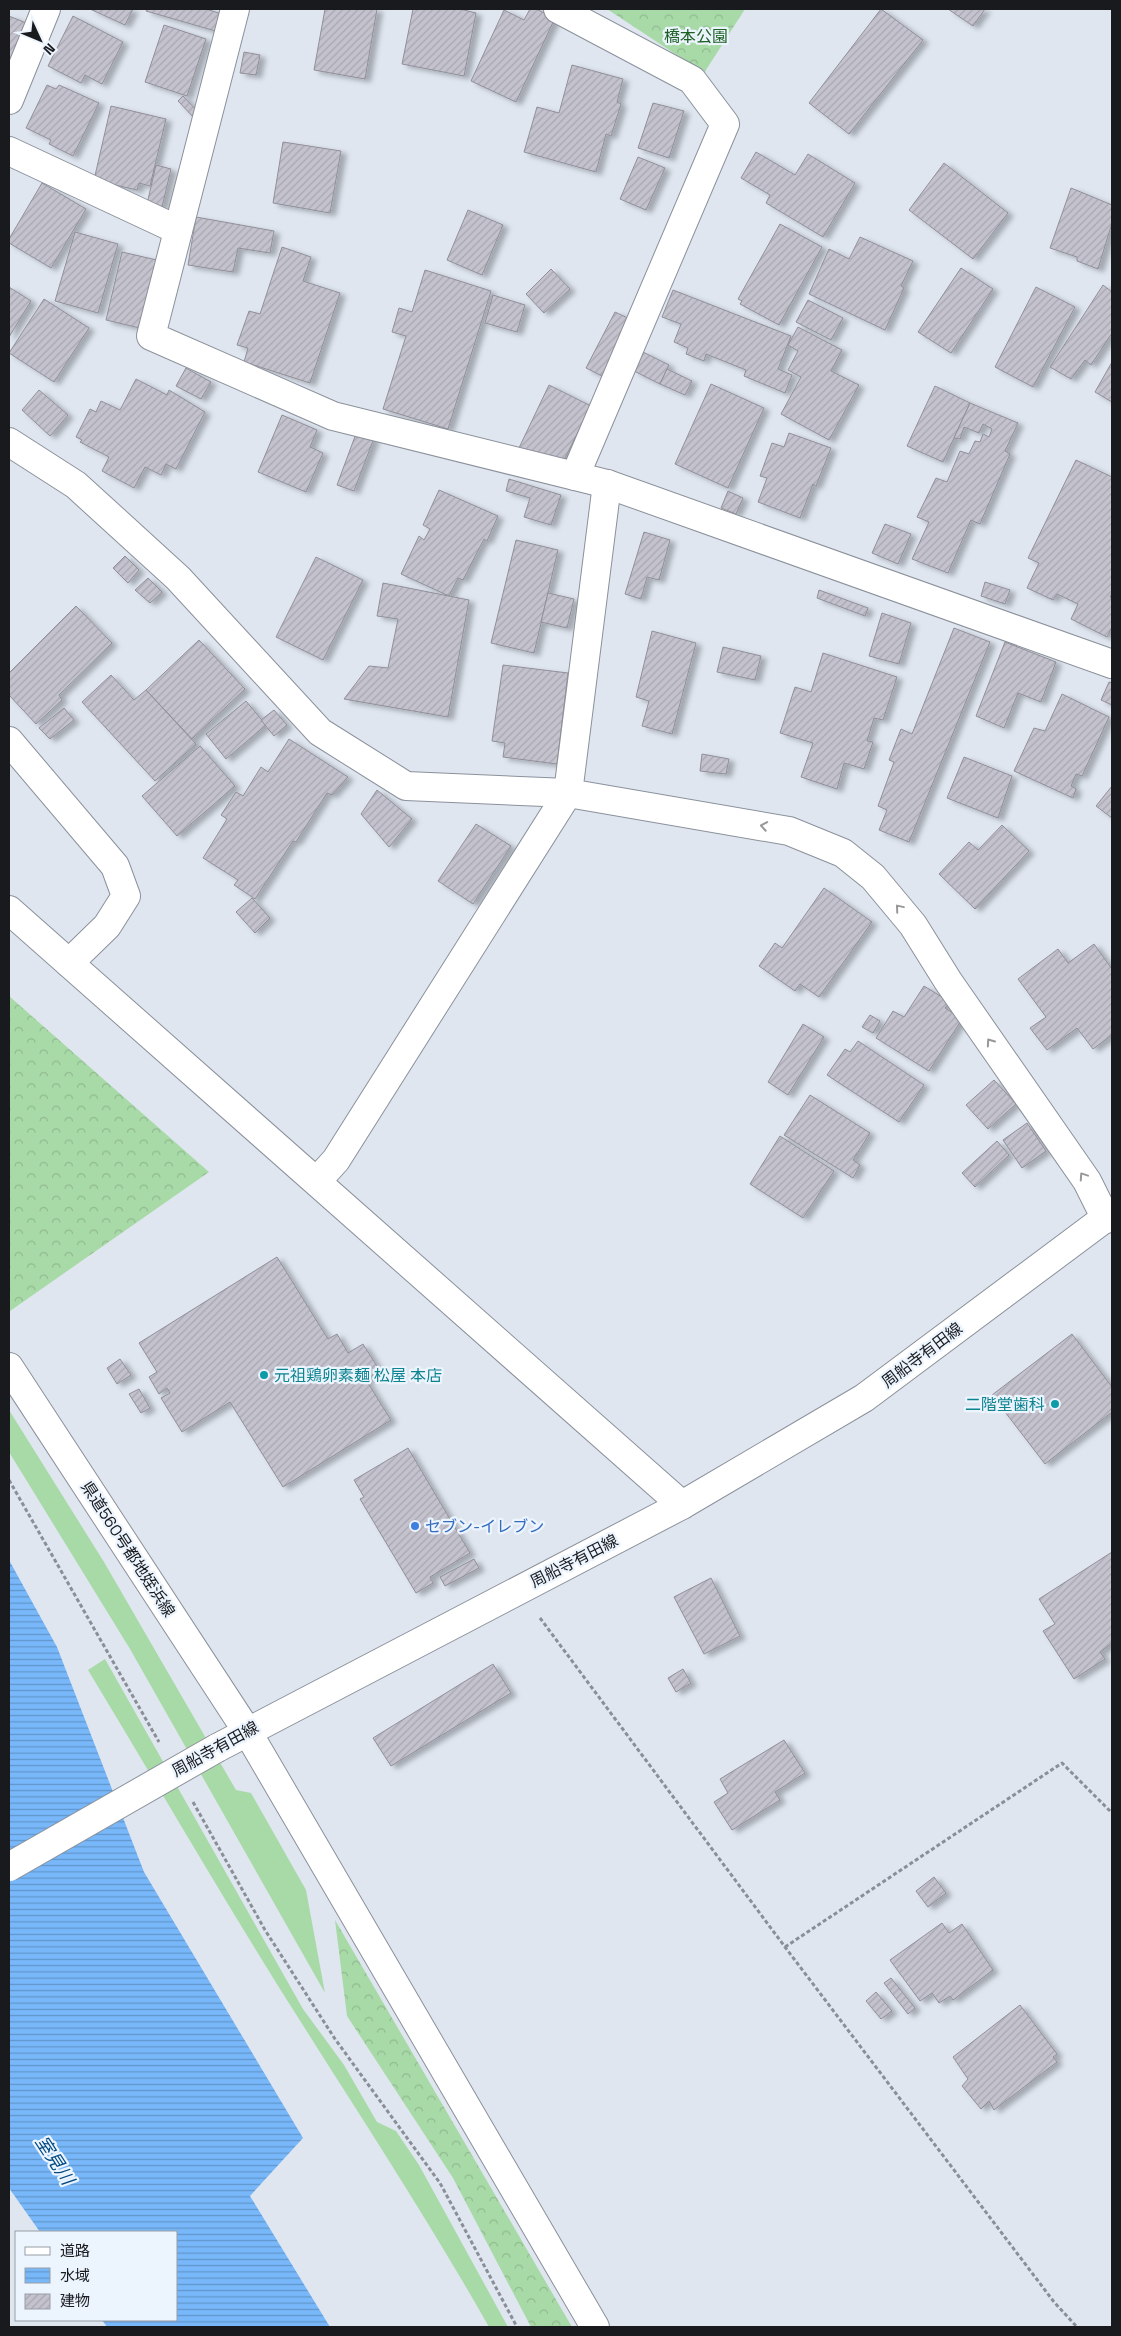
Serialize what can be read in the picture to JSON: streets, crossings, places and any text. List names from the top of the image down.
{
  "streets": {
    "street": ["周船寺有田線", "県道560号都地姪浜線"]
  },
  "crossings": [
    ["周船寺有田線", "県道560号都地姪浜線"]
  ],
  "water": ["室見川"],
  "parks": ["橋本公園"],
  "places": ["元祖鶏卵素麺 松屋 本店", "二階堂歯科", "セブン-イレブン"],
  "legend": ["道路", "水域", "建物"],
  "north": "bottom right"
}
